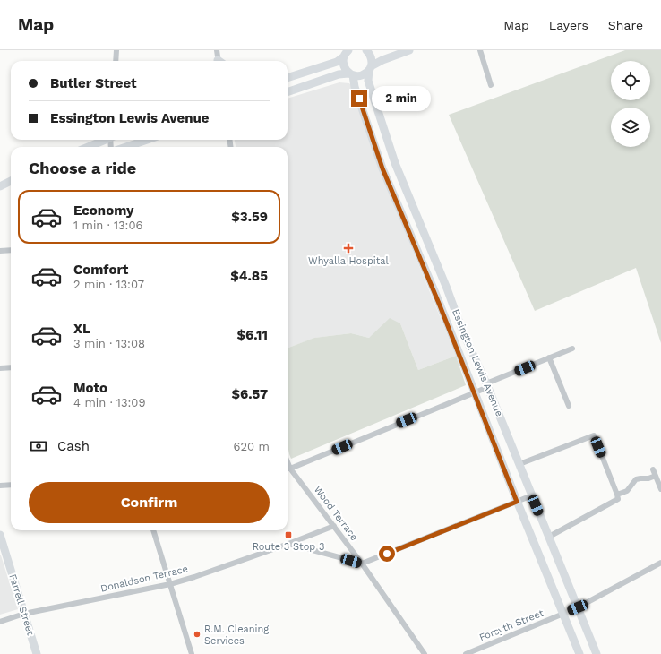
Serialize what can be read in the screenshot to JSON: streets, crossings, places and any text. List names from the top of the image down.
{
  "streets": {
    "street": [
      "Essington Lewis Avenue",
      "Wood Terrace",
      "Donaldson Terrace",
      "Farrell Street",
      "Forsyth Street"
    ]
  },
  "crossings": [
    ["Essington Lewis Avenue", "Forsyth Street"],
    ["Wood Terrace", "Donaldson Terrace"],
    ["Donaldson Terrace", "Farrell Street"]
  ],
  "places": {
    "health": ["Whyalla Hospital"],
    "transit": ["Route 3 Stop 3"],
    "other": ["R.M. Cleaning Services"]
  },
  "page": {
    "header": "Map",
    "nav": ["Map", "Layers", "Share"],
    "banner": ["Butler Street", "Essington Lewis Avenue"],
    "bubble": "2 min",
    "heading": "Choose a ride",
    "list": [
      {
        "name": "Economy",
        "note": "1 min · 13:06",
        "value": "$3.59"
      },
      {
        "name": "Comfort",
        "note": "2 min · 13:07",
        "value": "$4.85"
      },
      {
        "name": "XL",
        "note": "3 min · 13:08",
        "value": "$6.11"
      },
      {
        "name": "Moto",
        "note": "4 min · 13:09",
        "value": "$6.57"
      }
    ],
    "pay": ["Cash", "620 m"],
    "buttons": "Confirm"
  }
}
